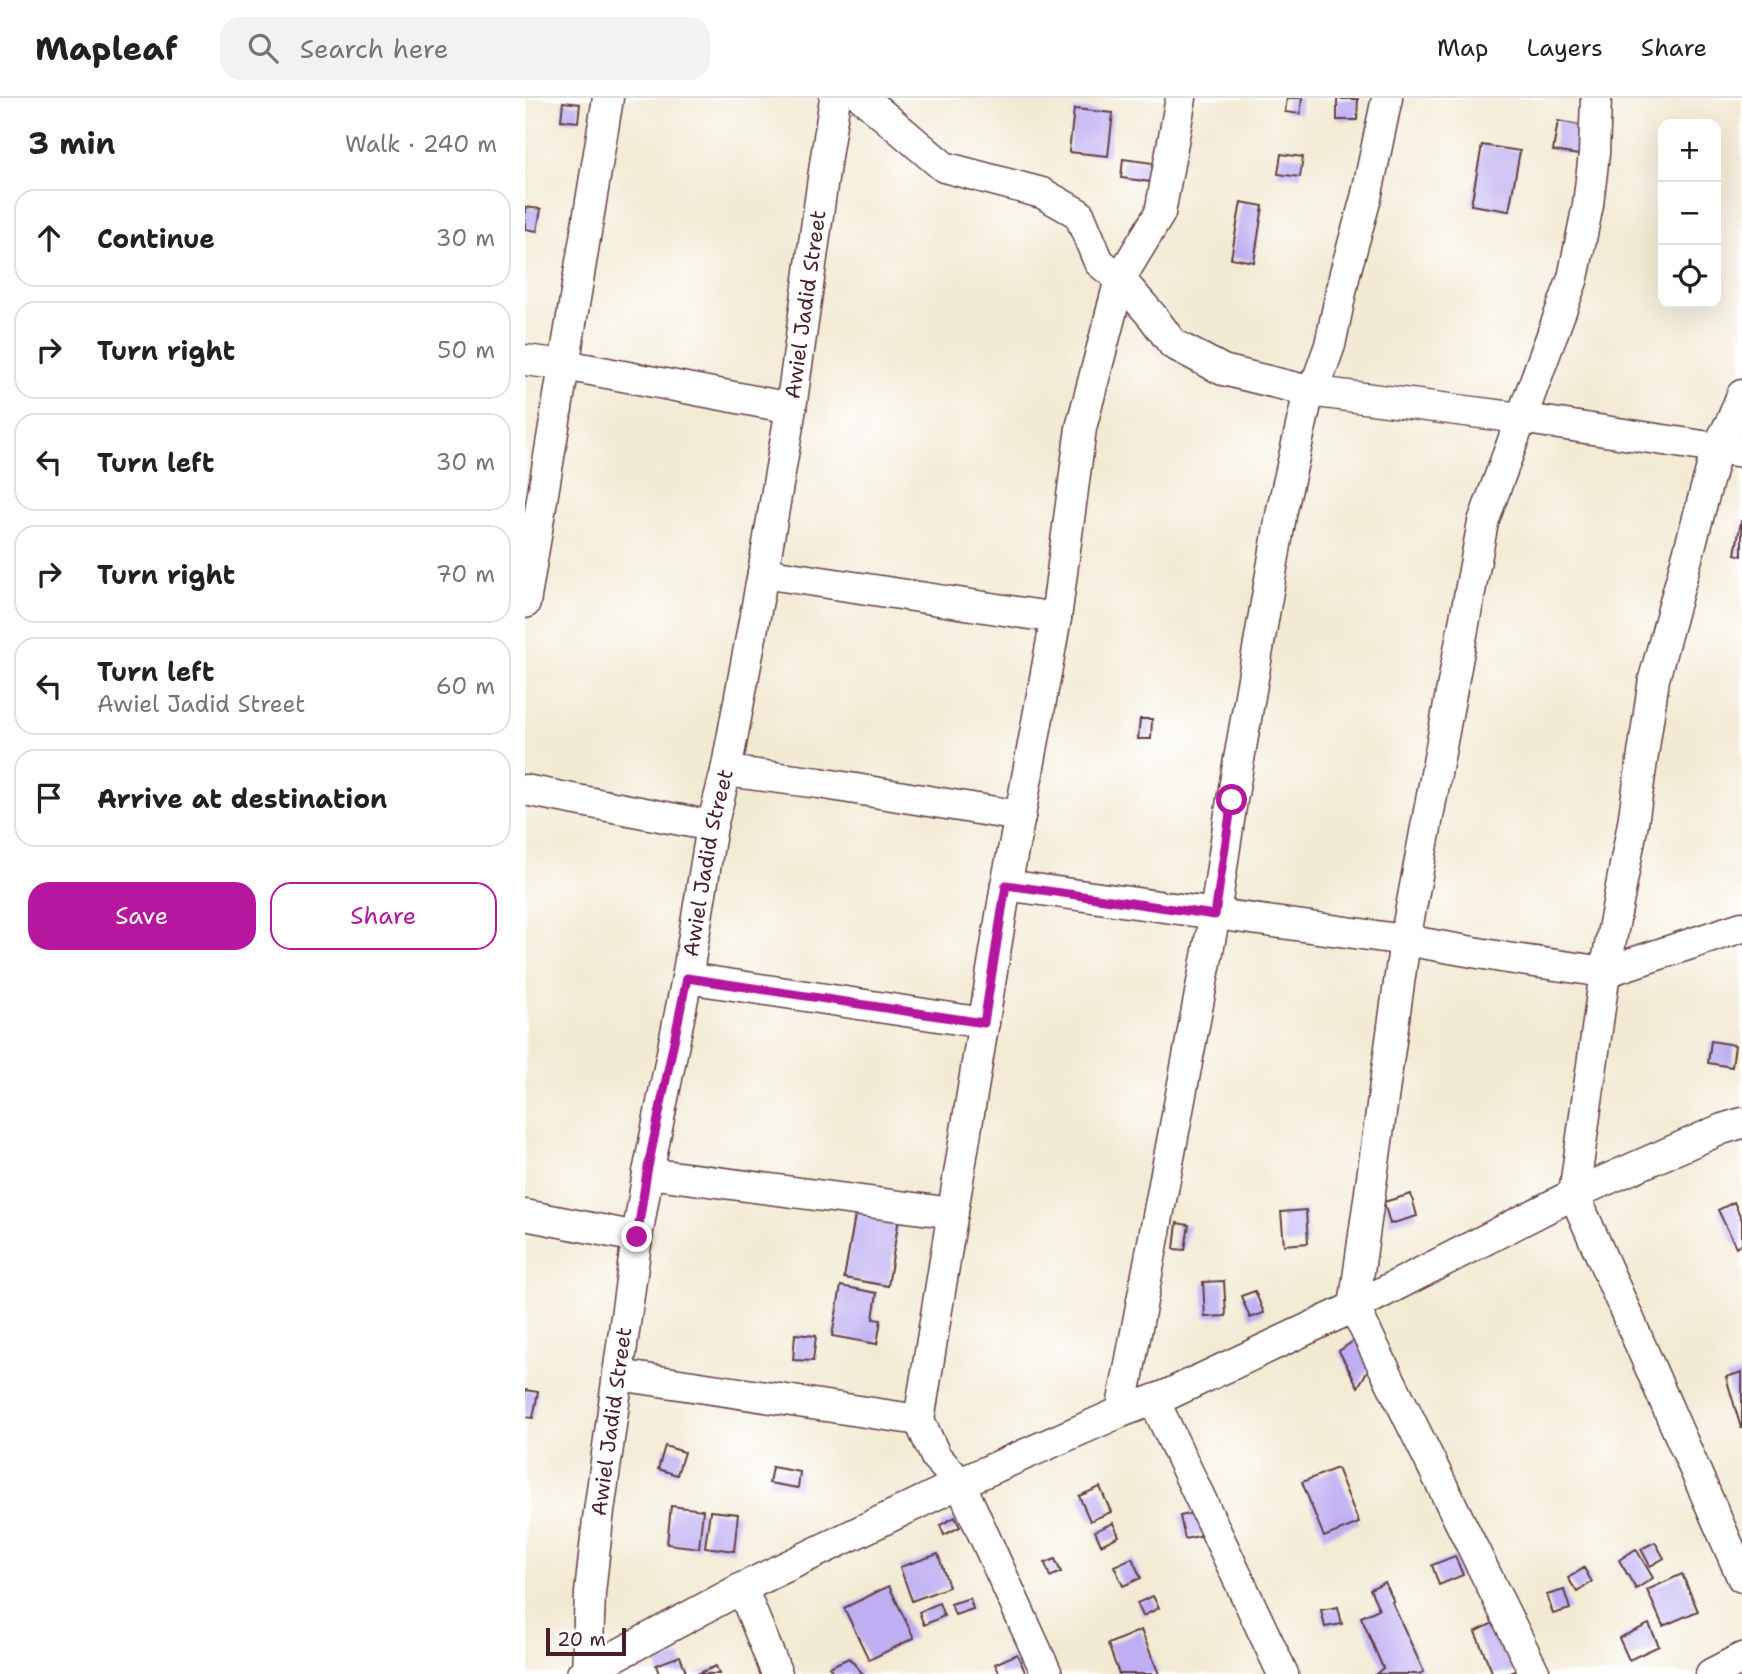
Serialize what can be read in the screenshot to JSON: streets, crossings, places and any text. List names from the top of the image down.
{
  "streets": {
    "street": ["Awiel Jadid Street"]
  },
  "scale_bar": "20 m",
  "page": {
    "header": "Mapleaf",
    "search": "Search here",
    "nav": ["Map", "Layers", "Share"],
    "heading": ["3 min", "Walk · 240 m"],
    "map_buttons": ["+", "−"],
    "list": [
      ["Continue", "30 m"],
      ["Turn right", "50 m"],
      ["Turn left", "30 m"],
      ["Turn right", "70 m"],
      ["Turn left", "Awiel Jadid Street", "60 m"],
      "Arrive at destination"
    ],
    "buttons": ["Save", "Share"],
    "scale": "20 m"
  }
}
